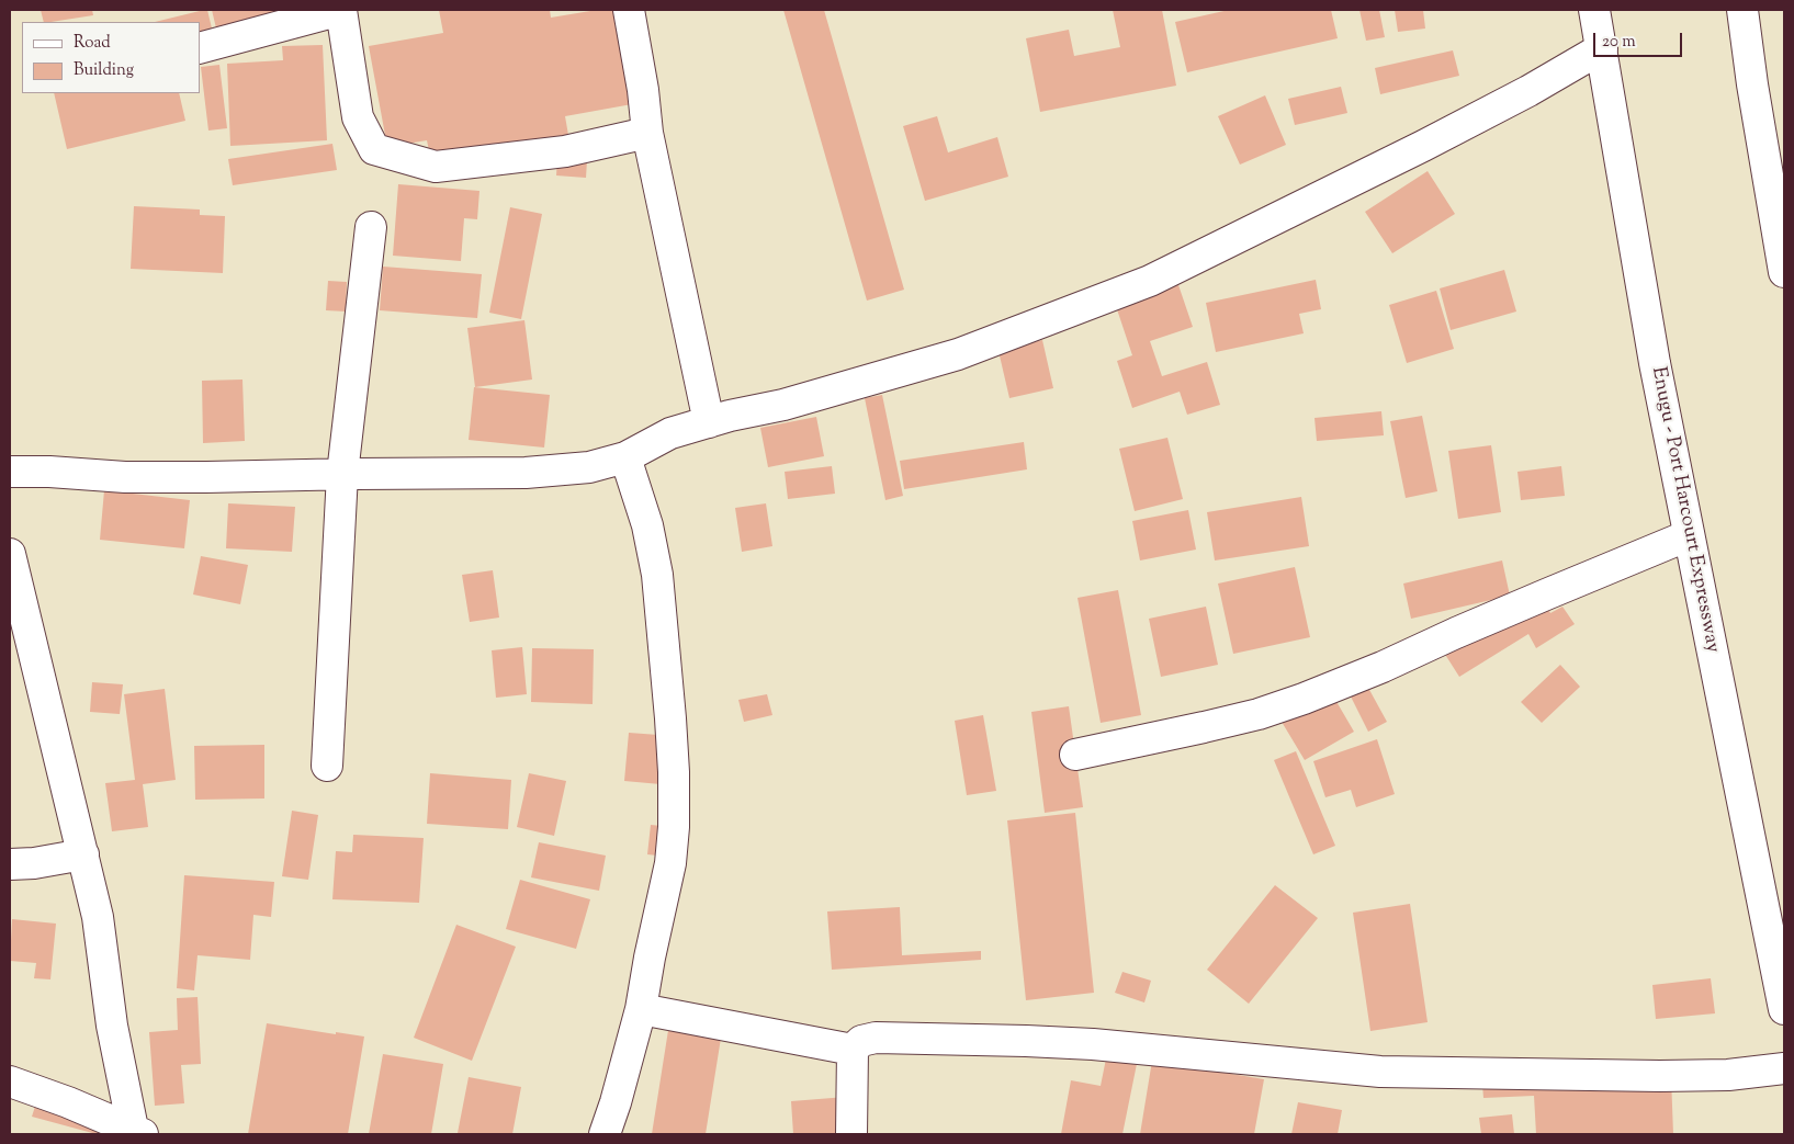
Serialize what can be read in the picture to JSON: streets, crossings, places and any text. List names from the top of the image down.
{
  "streets": {
    "main road": ["Enugu - Port Harcourt Expressway"]
  },
  "legend": ["Road", "Building"],
  "scale_bar": "20 m"
}
